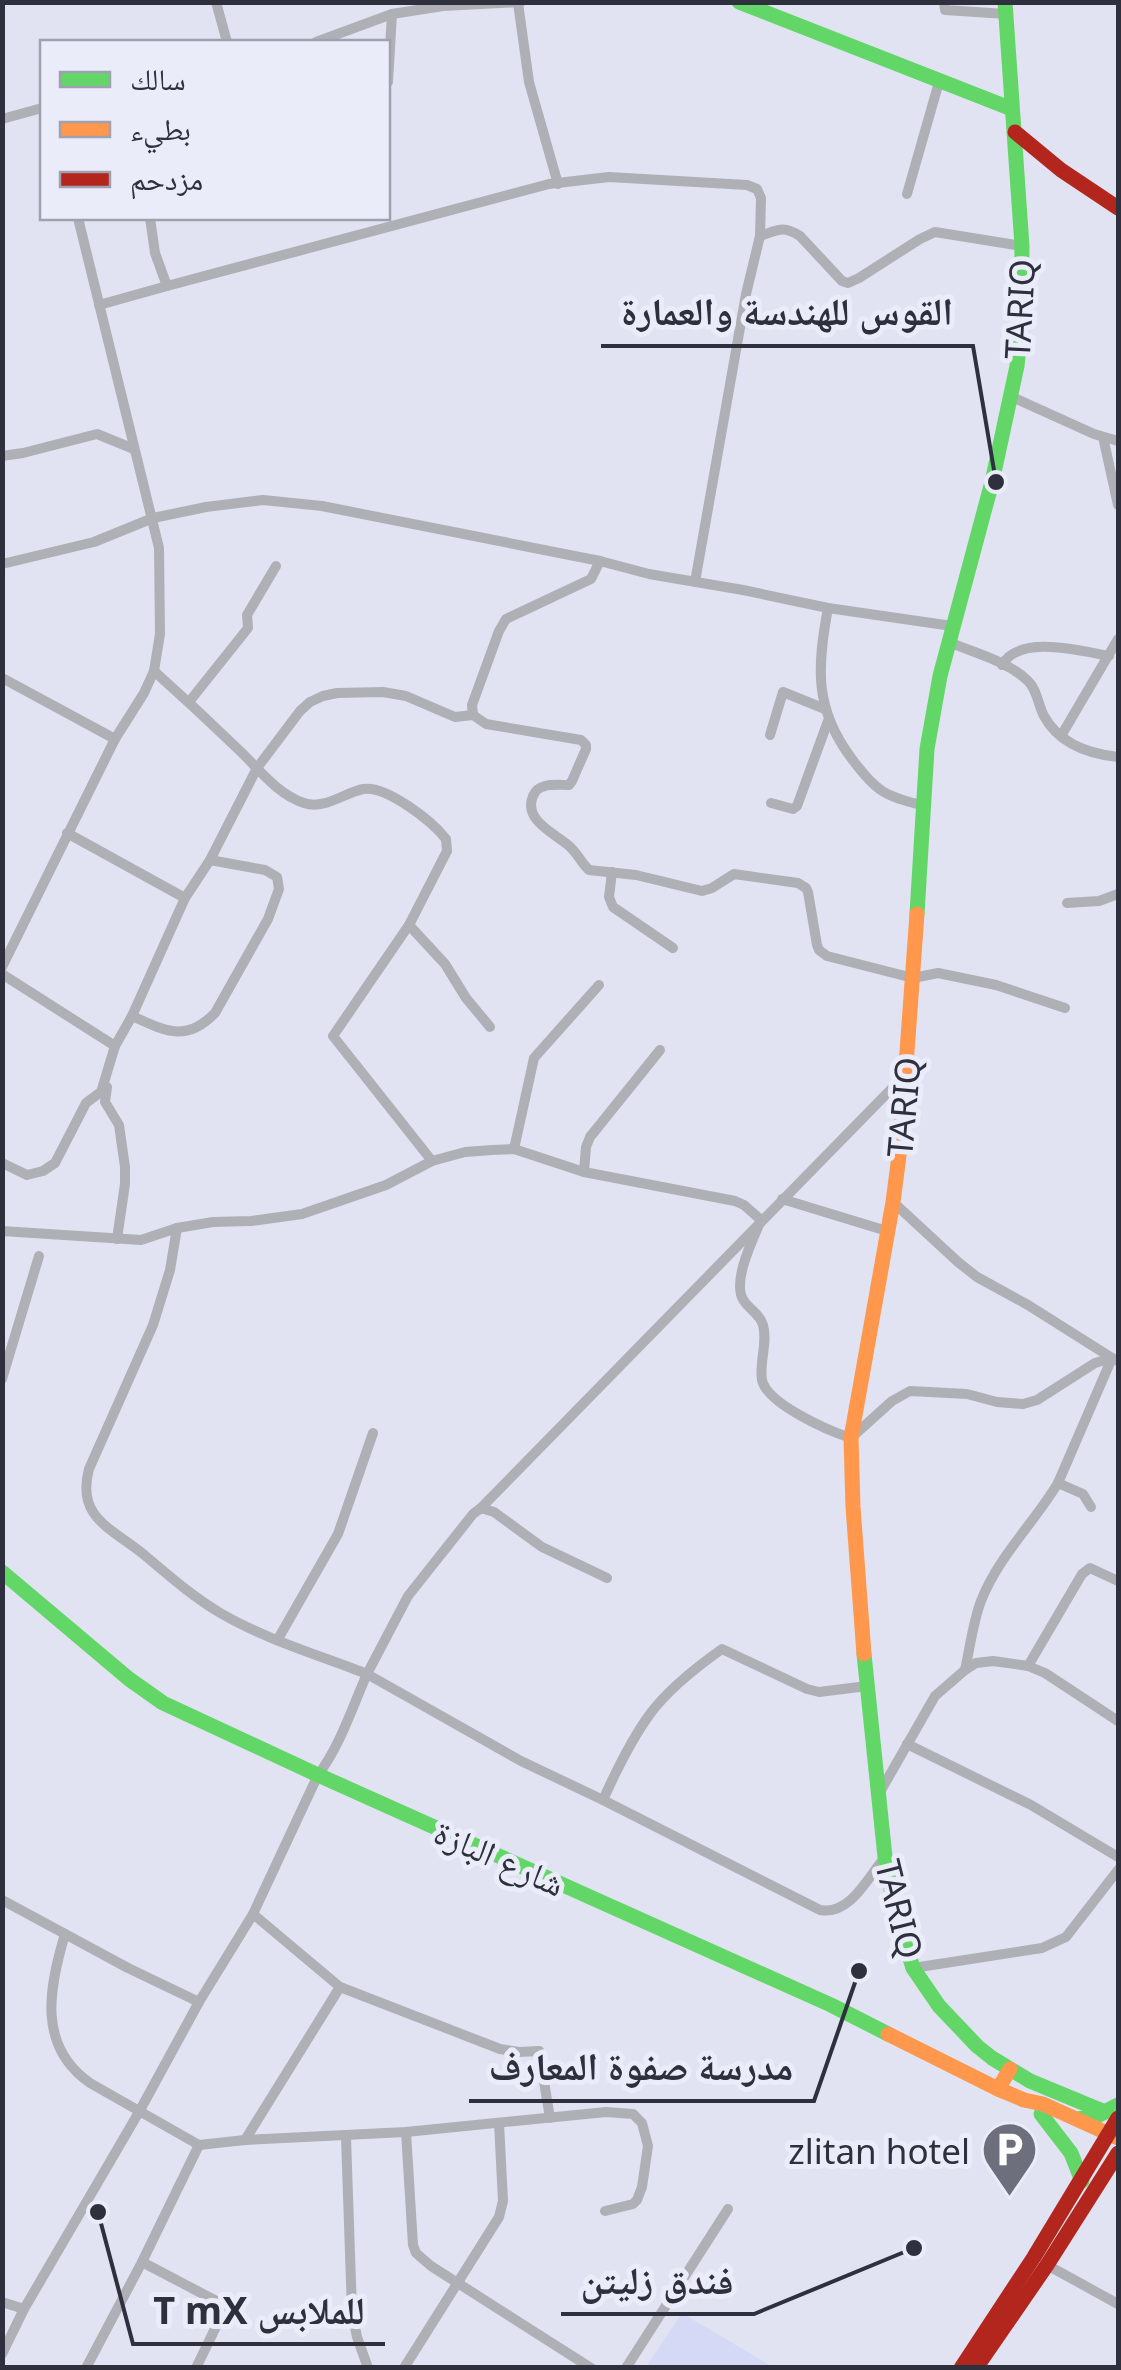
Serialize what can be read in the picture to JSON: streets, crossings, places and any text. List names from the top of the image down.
{
  "streets": {
    "main road": ["TARIQ", "شارع البازة"]
  },
  "places": {
    "other": [
      "القوس للهندسة والعمارة",
      "مدرسة صفوة المعارف",
      "T mX للملابس",
      "فندق زليتن"
    ],
    "parking": ["zlitan hotel"]
  },
  "legend": ["سالك", "بطيء", "مزدحم"]
}
